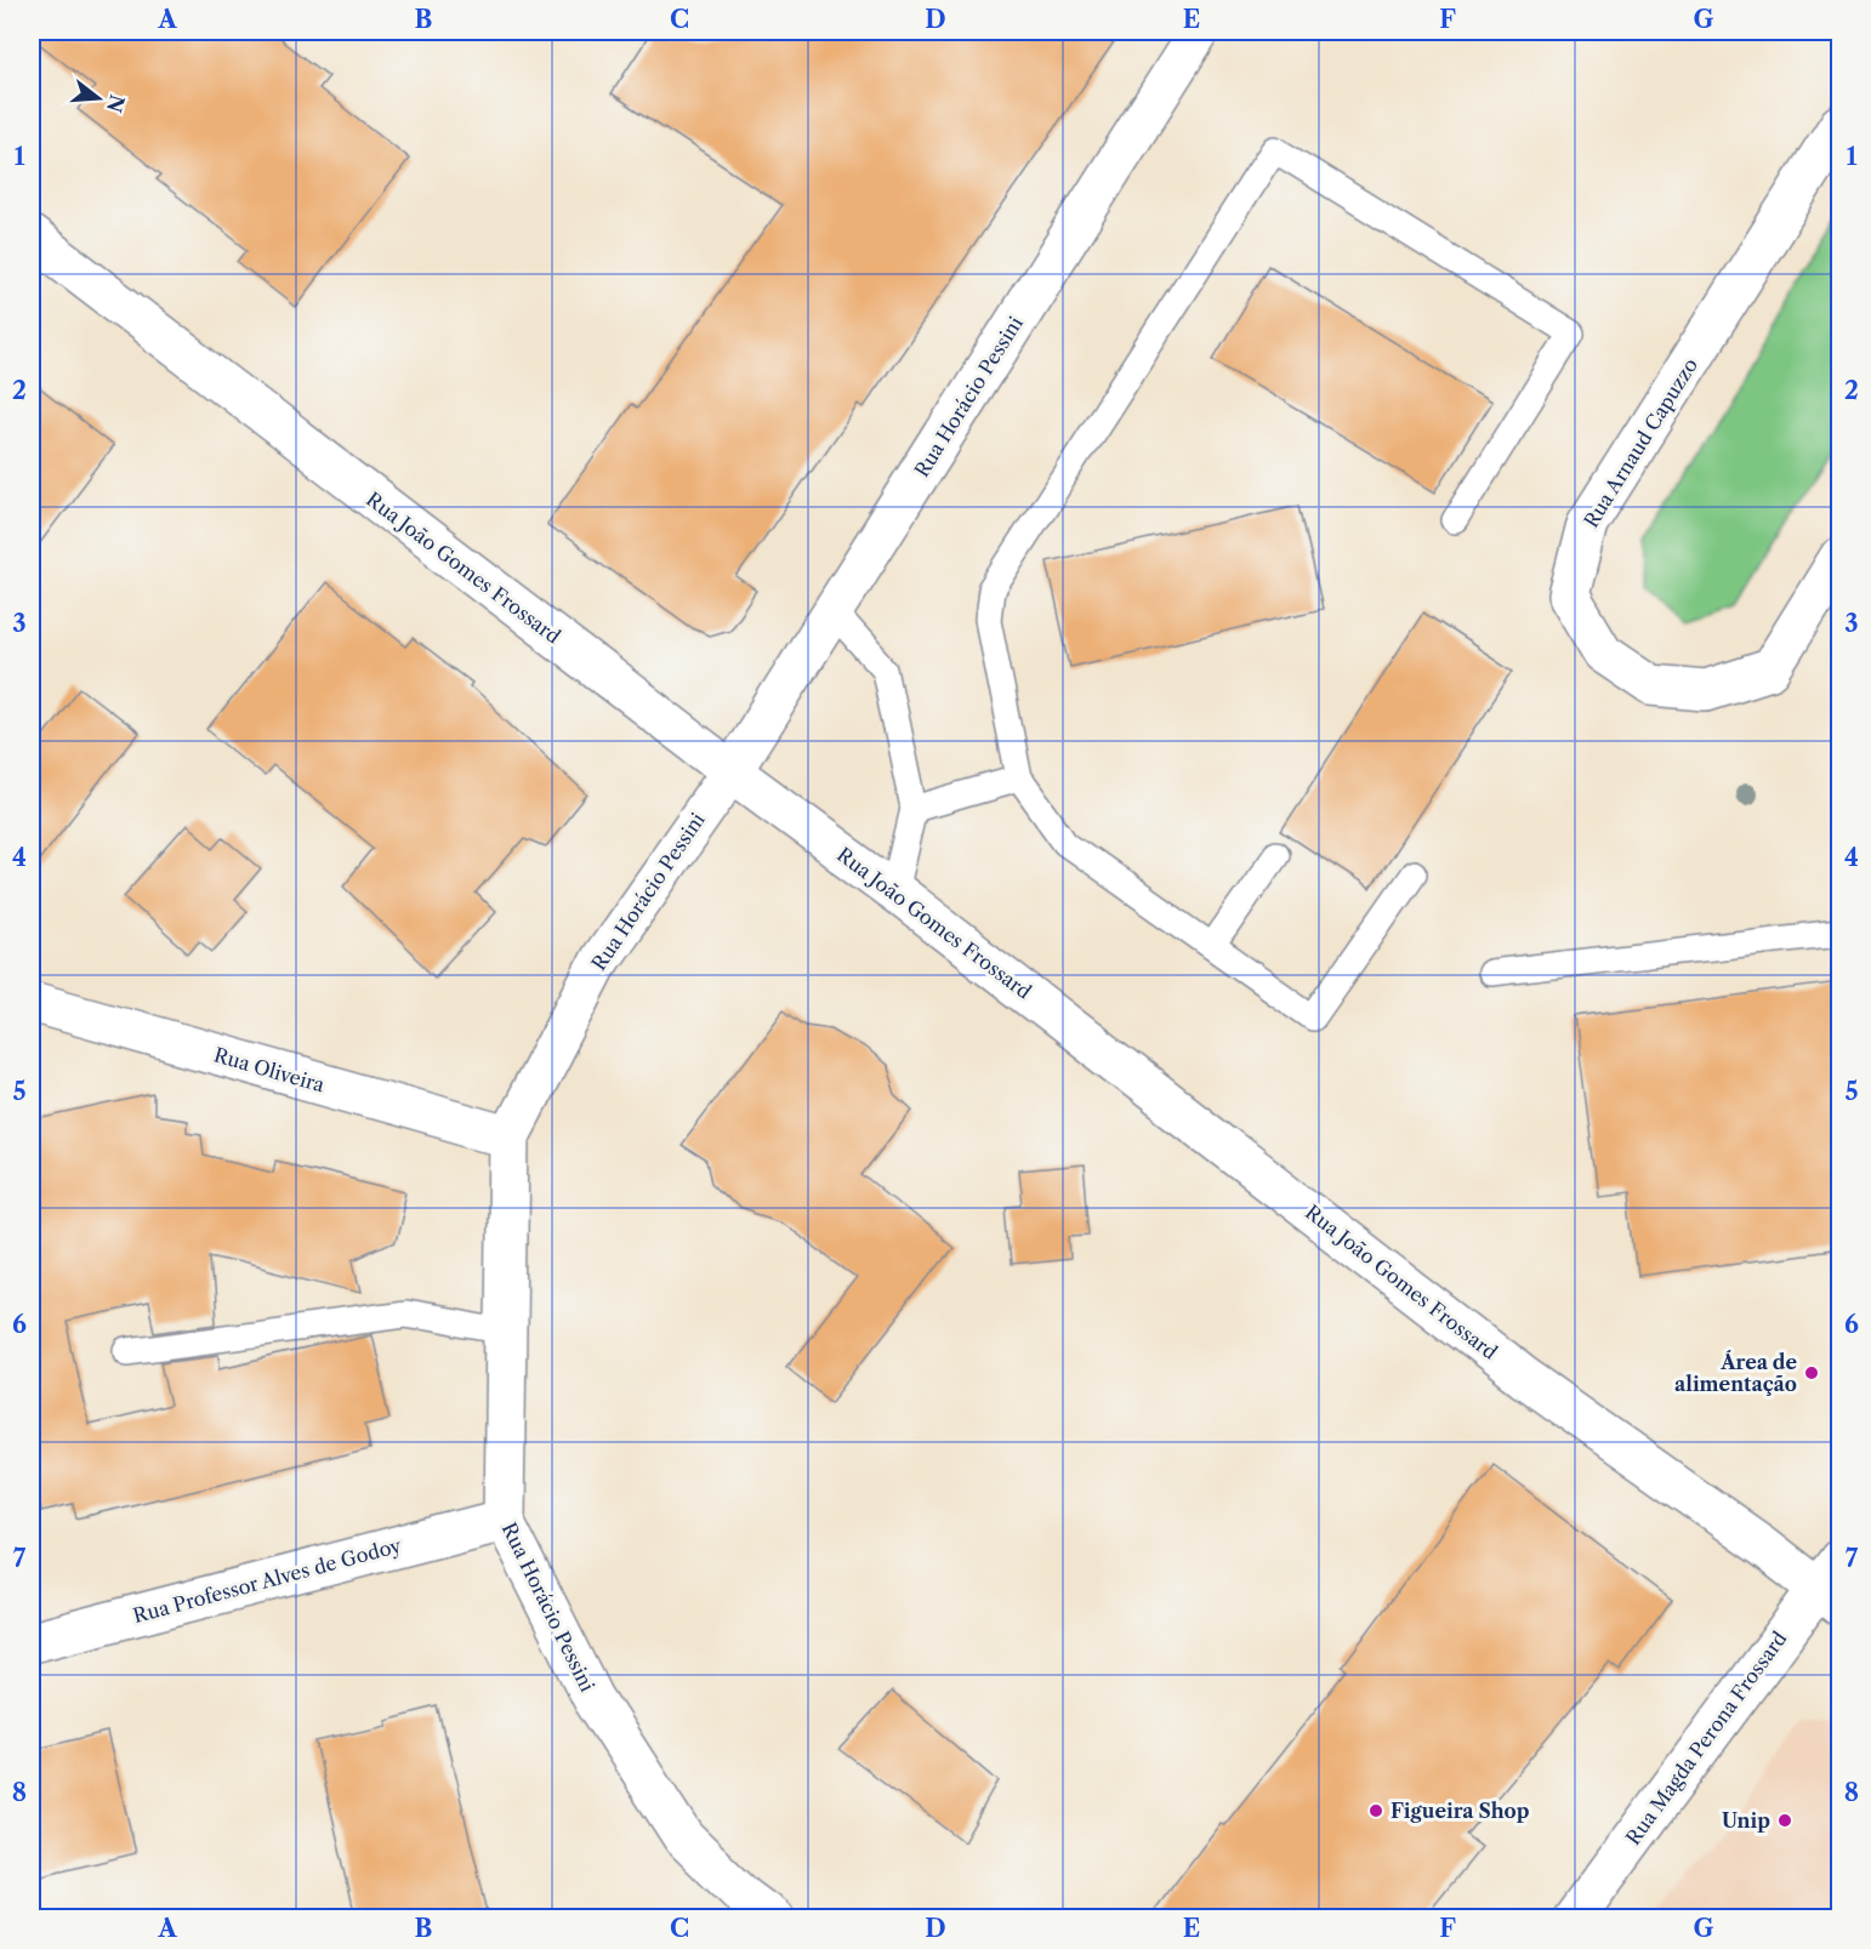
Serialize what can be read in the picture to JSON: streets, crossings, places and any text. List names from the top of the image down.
{
  "streets": {
    "street": [
      "Rua Horácio Pessini",
      "Rua Arnaud Capuzzo",
      "Rua João Gomes Frossard",
      "Rua Oliveira",
      "Rua Professor Alves de Godoy",
      "Rua Magda Perona Frossard"
    ]
  },
  "crossings": [
    ["Rua Horácio Pessini", "Rua João Gomes Frossard"],
    ["Rua Horácio Pessini", "Rua Oliveira"],
    ["Rua Horácio Pessini", "Rua Professor Alves de Godoy"],
    ["Rua João Gomes Frossard", "Rua Magda Perona Frossard"]
  ],
  "places": ["Área de alimentação", "Figueira Shop", "Unip"],
  "north": "right",
  "grid": {
    "columns": [
      "A",
      "B",
      "C",
      "D",
      "E",
      "F",
      "G"
    ],
    "rows": [
      "1",
      "2",
      "3",
      "4",
      "5",
      "6",
      "7",
      "8"
    ]
  }
}
